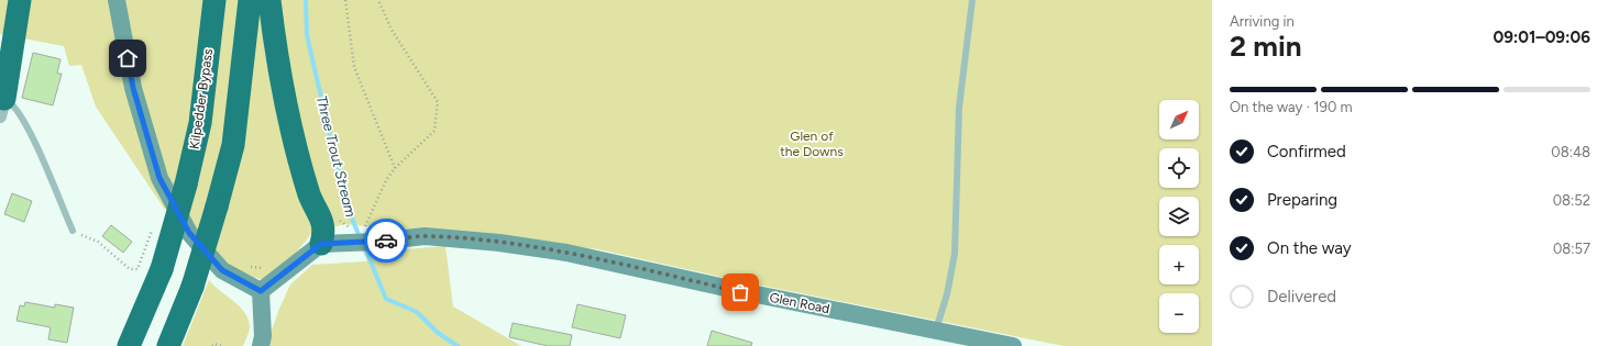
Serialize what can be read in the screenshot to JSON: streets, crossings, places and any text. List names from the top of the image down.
{
  "streets": {
    "highway": ["Kilpedder Bypass"],
    "main road": ["Glen Road"]
  },
  "water": ["Three Trout Stream"],
  "parks": ["Glen of the Downs"],
  "north": "top right",
  "page": {
    "heading": ["2 min", "Arriving in", "09:01–09:06"],
    "bar": "On the way · 190 m",
    "map_buttons": ["+", "−"],
    "list": [
      ["Confirmed", "08:48"],
      ["Preparing", "08:52"],
      ["On the way", "08:57"],
      "Delivered"
    ]
  }
}
